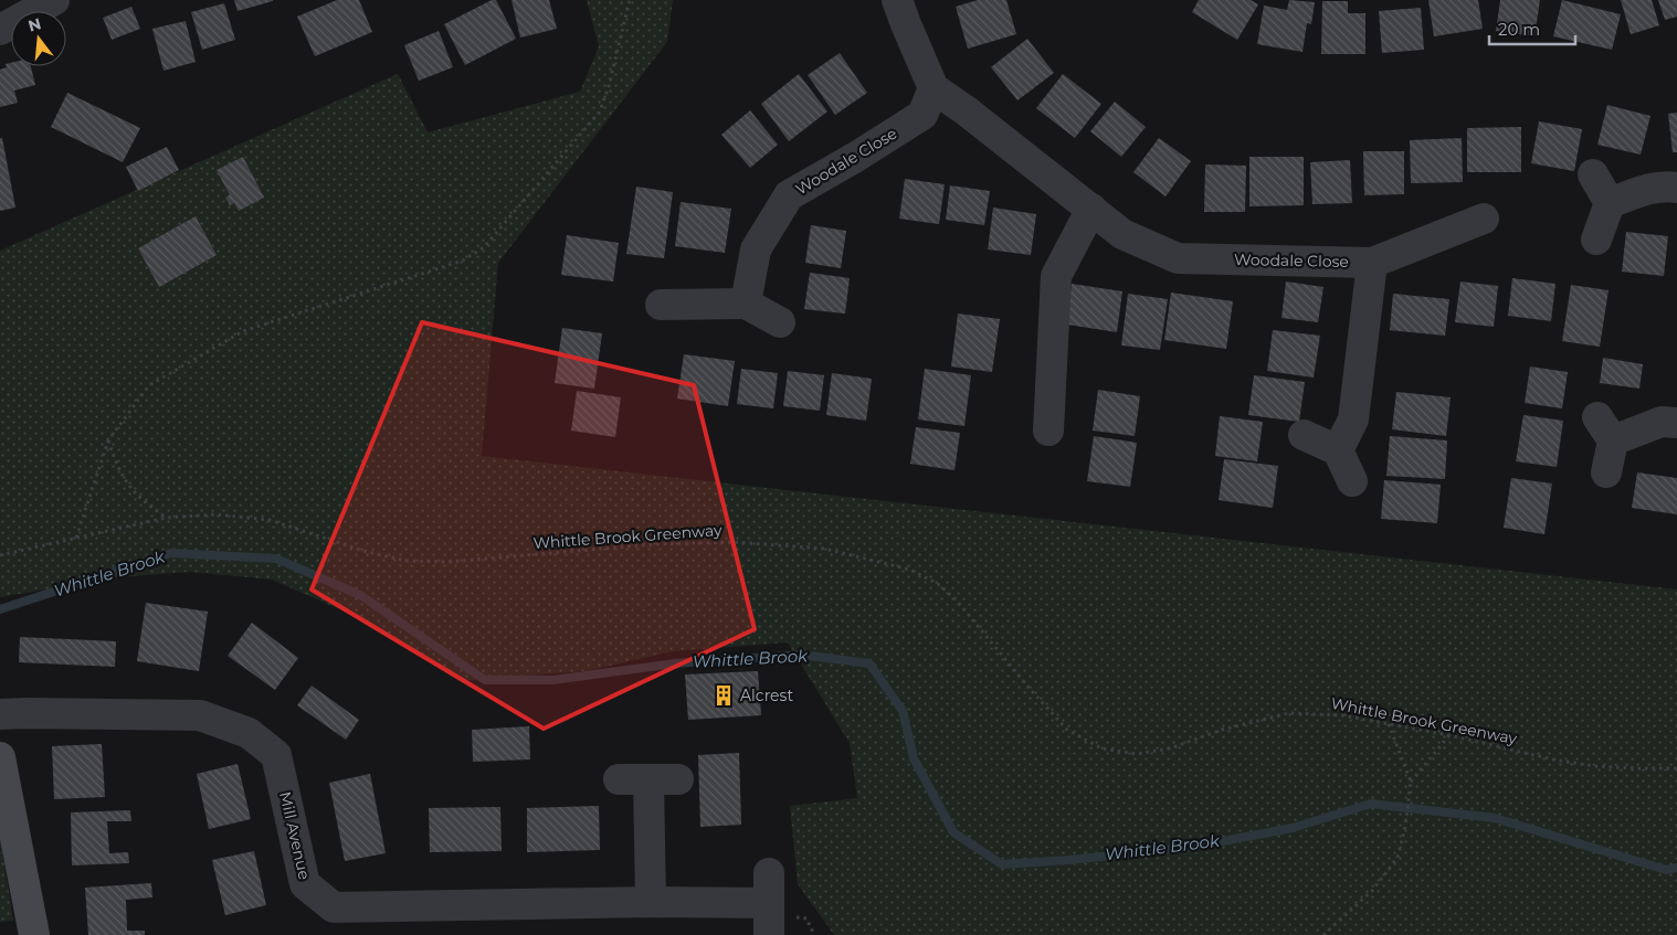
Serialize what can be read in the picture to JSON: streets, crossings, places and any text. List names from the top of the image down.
{
  "streets": {
    "street": ["Woodale Close", "Mill Avenue"],
    "path": ["Whittle Brook Greenway"]
  },
  "water": ["Whittle Brook"],
  "places": {
    "building": ["Alcrest"]
  },
  "scale_bar": "20 m",
  "north": "top"
}
